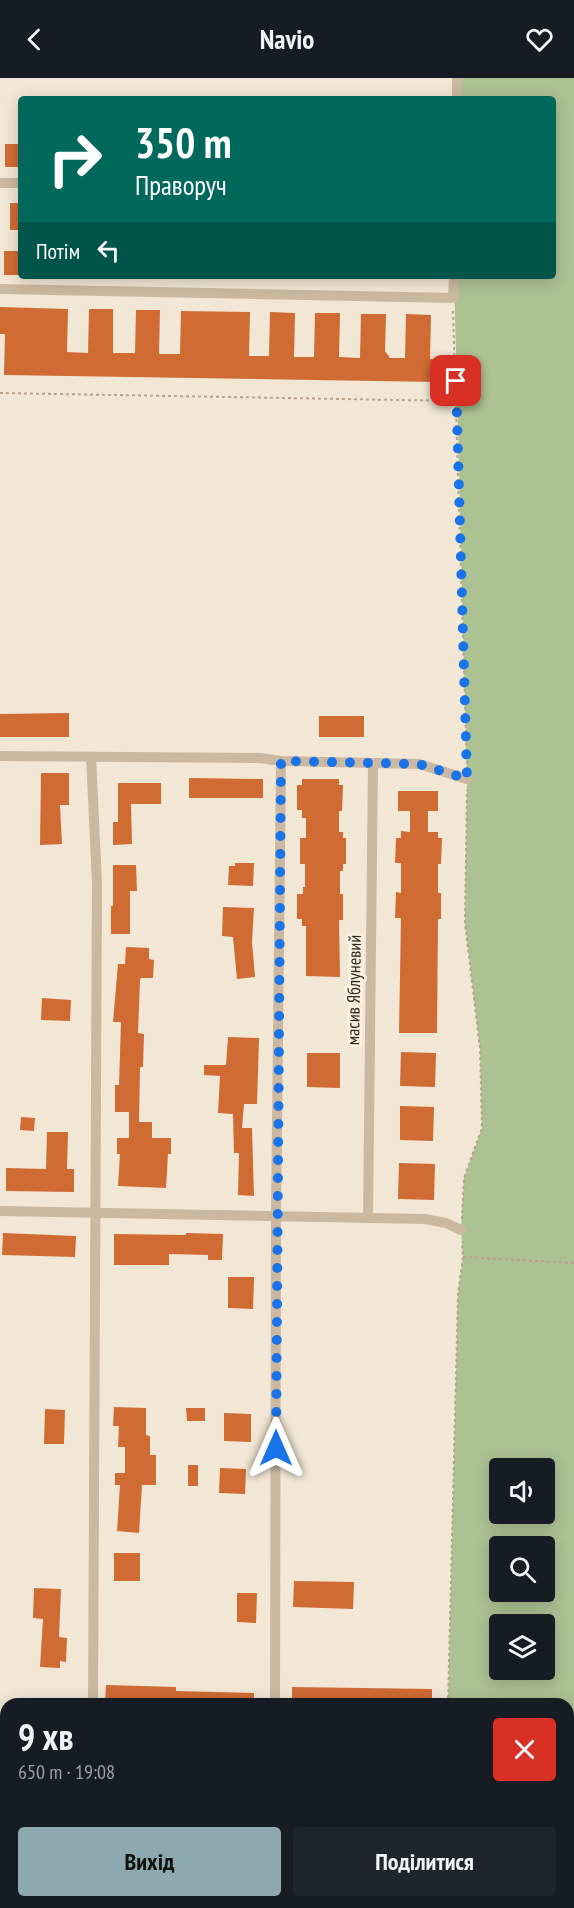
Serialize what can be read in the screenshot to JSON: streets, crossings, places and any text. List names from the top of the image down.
{
  "streets": {
    "street": ["масив Яблуневий"]
  },
  "page": {
    "header": "Navio",
    "turn": ["350 m", "Праворуч"],
    "then": "Потім",
    "heading": ["9 хв", "650 m · 19:08"],
    "buttons": ["Вихід", "Поділитися"]
  }
}
